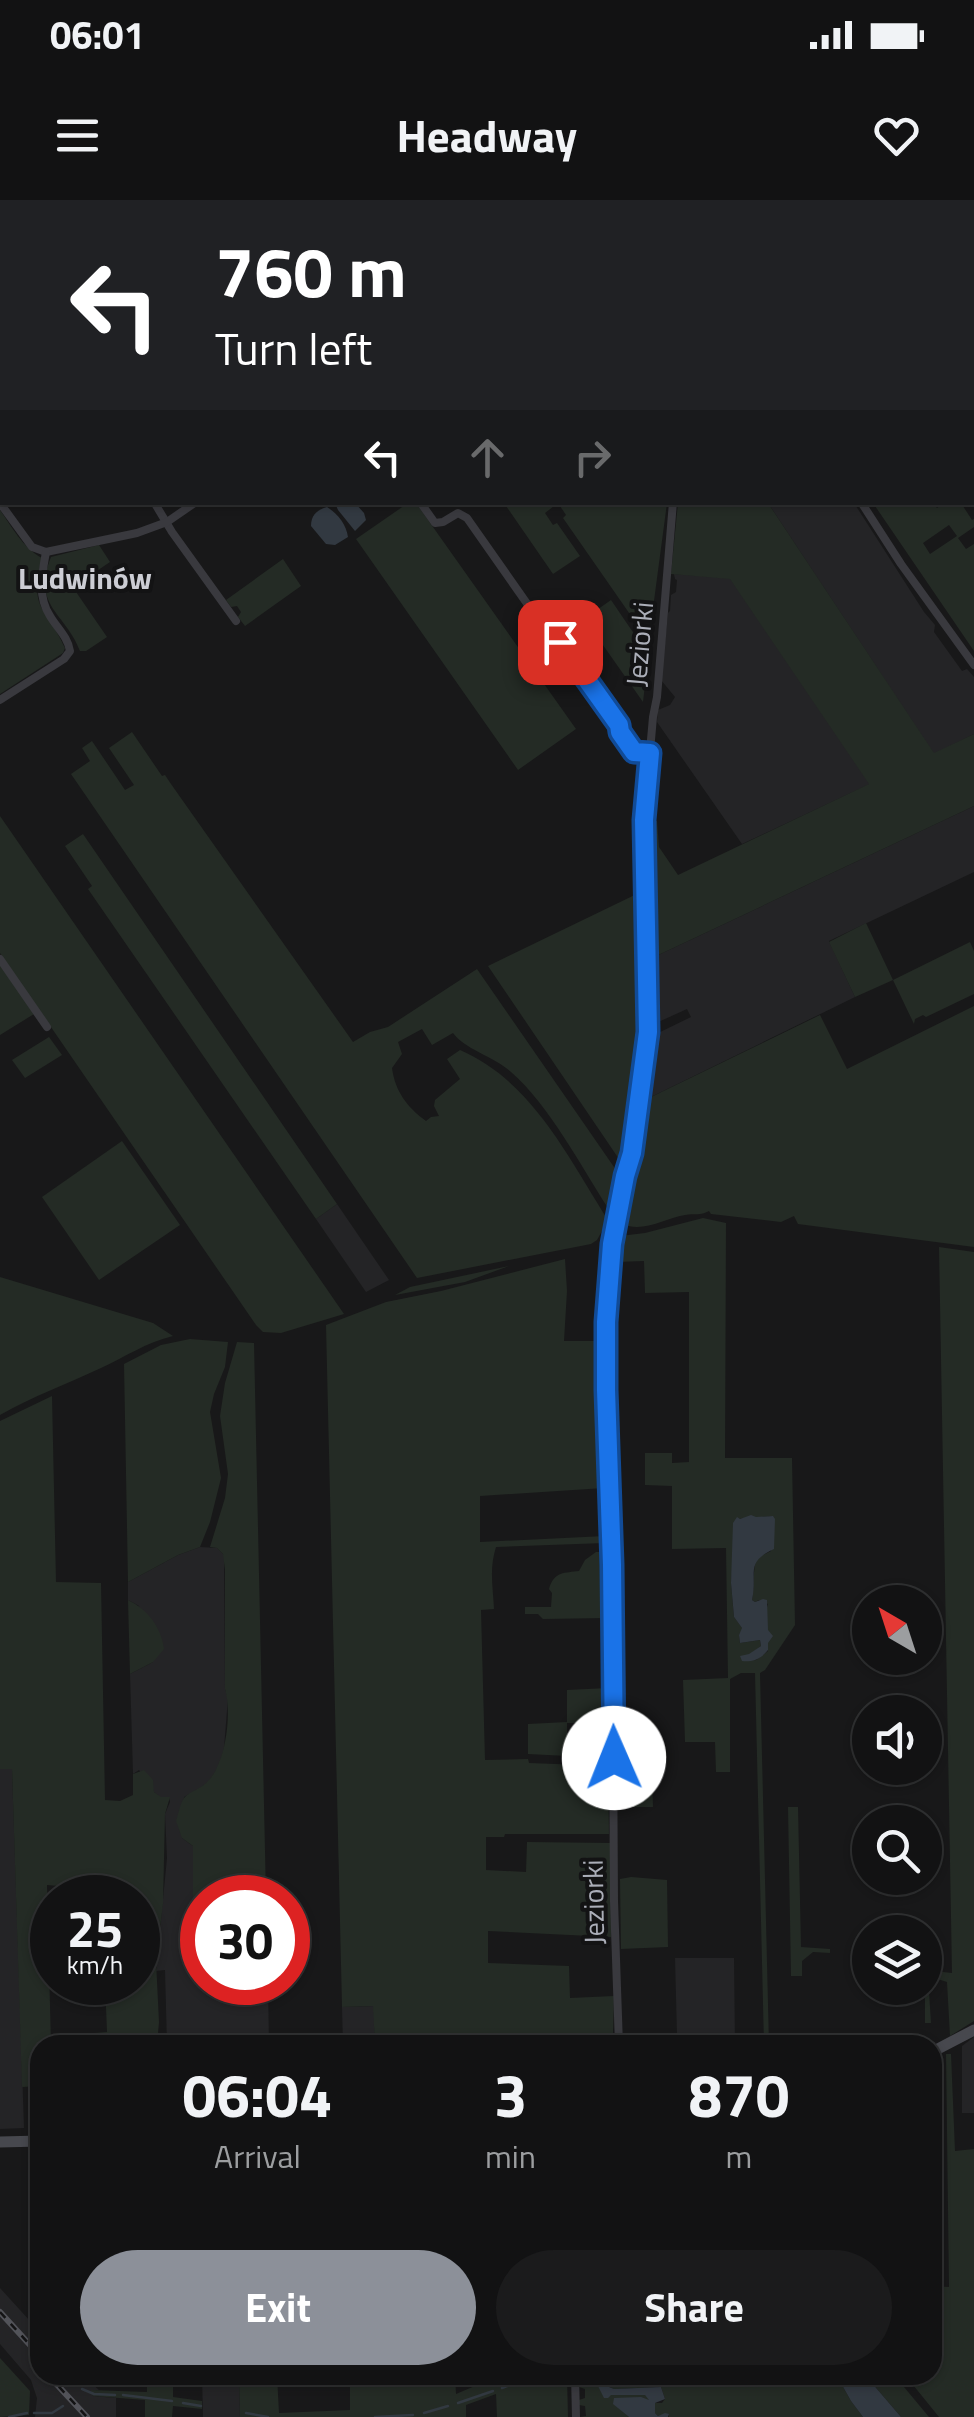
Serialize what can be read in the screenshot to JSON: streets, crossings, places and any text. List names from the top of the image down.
{
  "streets": {
    "street": ["Jeziorki"]
  },
  "districts": ["Ludwinów"],
  "north": "top left",
  "page": {
    "status": "06:01",
    "header": "Headway",
    "turn": ["760 m", "Turn left"],
    "speed": "25 km/h",
    "limit": "30",
    "eta": [
      "06:04",
      "Arrival",
      "3",
      "min",
      "870",
      "m"
    ],
    "buttons": ["Exit", "Share"]
  }
}
